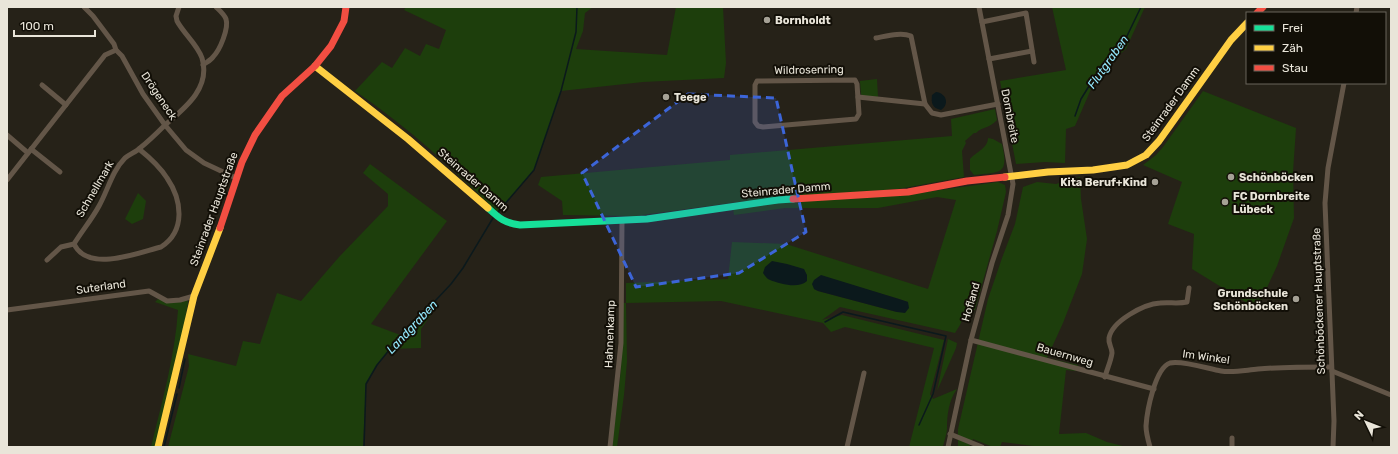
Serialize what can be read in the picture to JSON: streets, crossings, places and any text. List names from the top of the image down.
{
  "streets": {
    "main road": ["Steinrader Damm", "Steinrader Hauptstraße"],
    "street": [
      "Wildrosenring",
      "Drögeneck",
      "Dornbreite",
      "Schnellmark",
      "Suterland",
      "Schönböckener Hauptstraße",
      "Hofland",
      "Hahnenkamp",
      "Bauernweg",
      "Im Winkel"
    ]
  },
  "crossings": [
    ["Drögeneck", "Schnellmark"],
    ["Drögeneck", "Steinrader Hauptstraße"],
    ["Steinrader Damm", "Dornbreite"],
    ["Steinrader Damm", "Steinrader Hauptstraße"],
    ["Steinrader Damm", "Hofland"],
    ["Steinrader Damm", "Hahnenkamp"],
    ["Dornbreite", "Hofland"],
    ["Steinrader Hauptstraße", "Suterland"],
    ["Schönböckener Hauptstraße", "Im Winkel"],
    ["Hofland", "Bauernweg"],
    ["Bauernweg", "Im Winkel"]
  ],
  "water": ["Flutgraben", "Landgraben"],
  "places": [
    "Bornholdt",
    "Teege",
    "Schönböcken",
    "Kita Beruf+Kind",
    "FC Dornbreite Lübeck",
    "Grundschule Schönböcken"
  ],
  "legend": ["Frei", "Zäh", "Stau"],
  "scale_bar": "100 m",
  "north": "top left"
}
